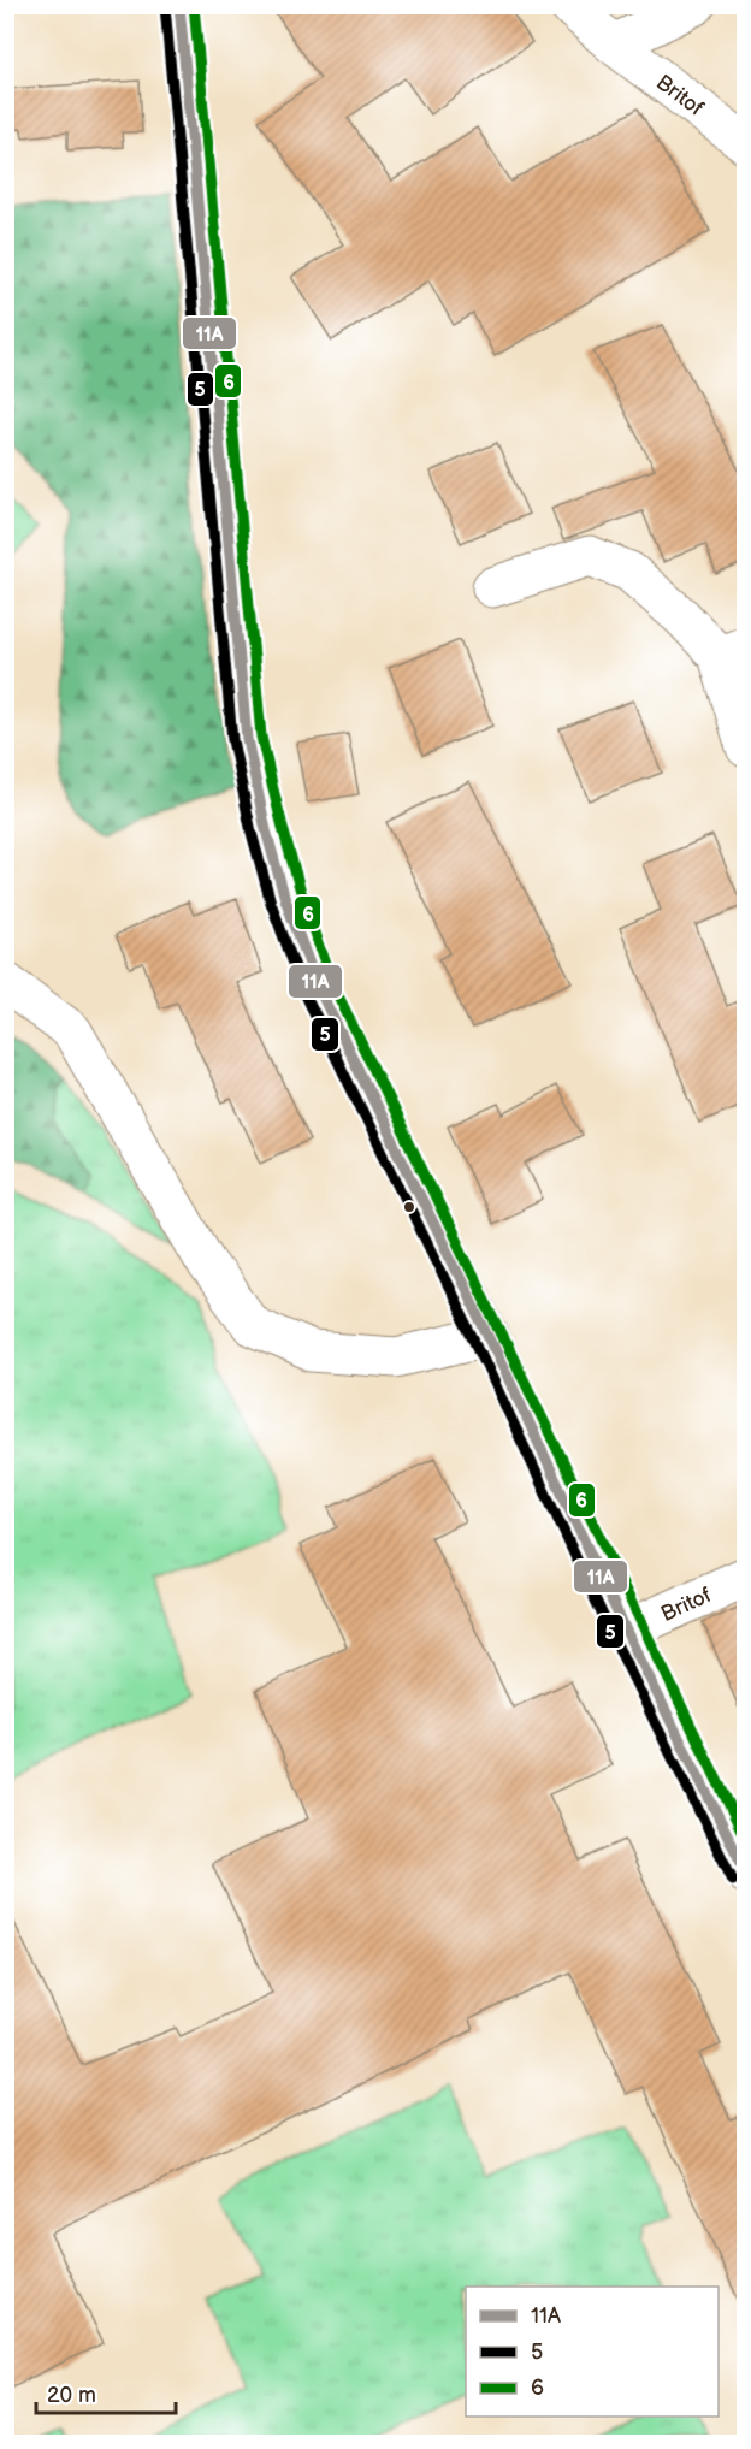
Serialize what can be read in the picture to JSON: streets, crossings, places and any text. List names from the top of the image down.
{
  "streets": {
    "street": ["Britof"]
  },
  "lines": ["transit line 11A", "transit line 6", "transit line 5"],
  "legend": ["11A", "5", "6"],
  "scale_bar": "20 m"
}
